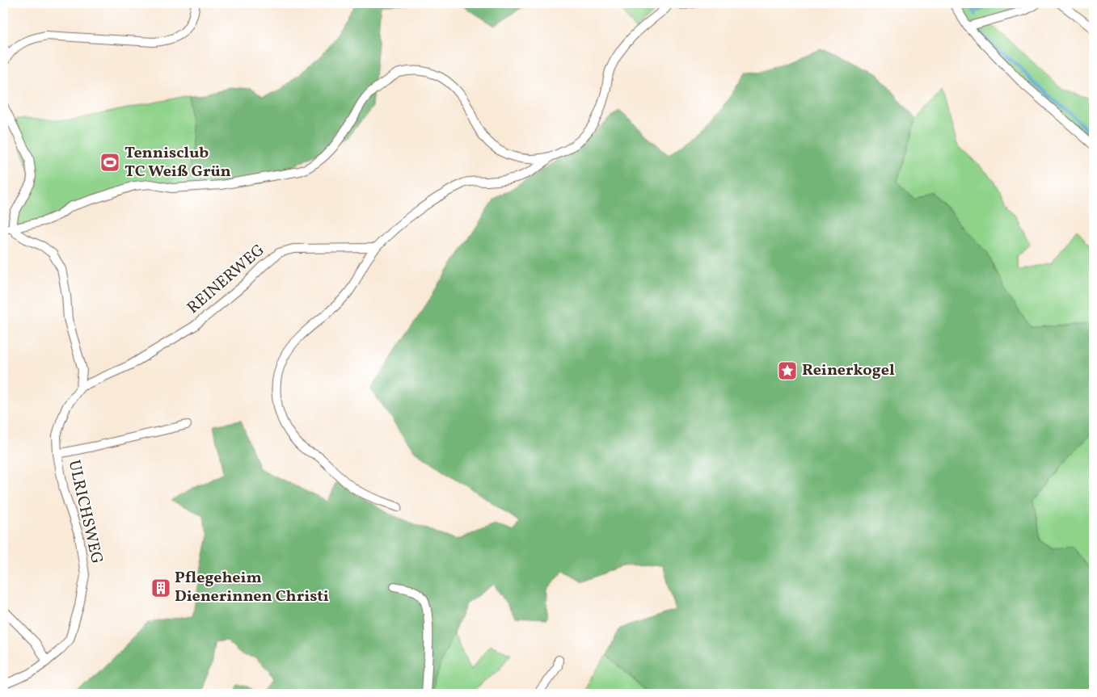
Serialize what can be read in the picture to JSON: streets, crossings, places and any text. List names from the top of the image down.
{
  "streets": {
    "street": ["REINERWEG", "ULRICHSWEG"]
  },
  "crossings": [
    ["REINERWEG", "ULRICHSWEG"]
  ],
  "places": {
    "sports": ["Tennisclub TC Weiß Grün"],
    "place": ["Reinerkogel"],
    "building": ["Pflegeheim Dienerinnen Christi"]
  }
}
